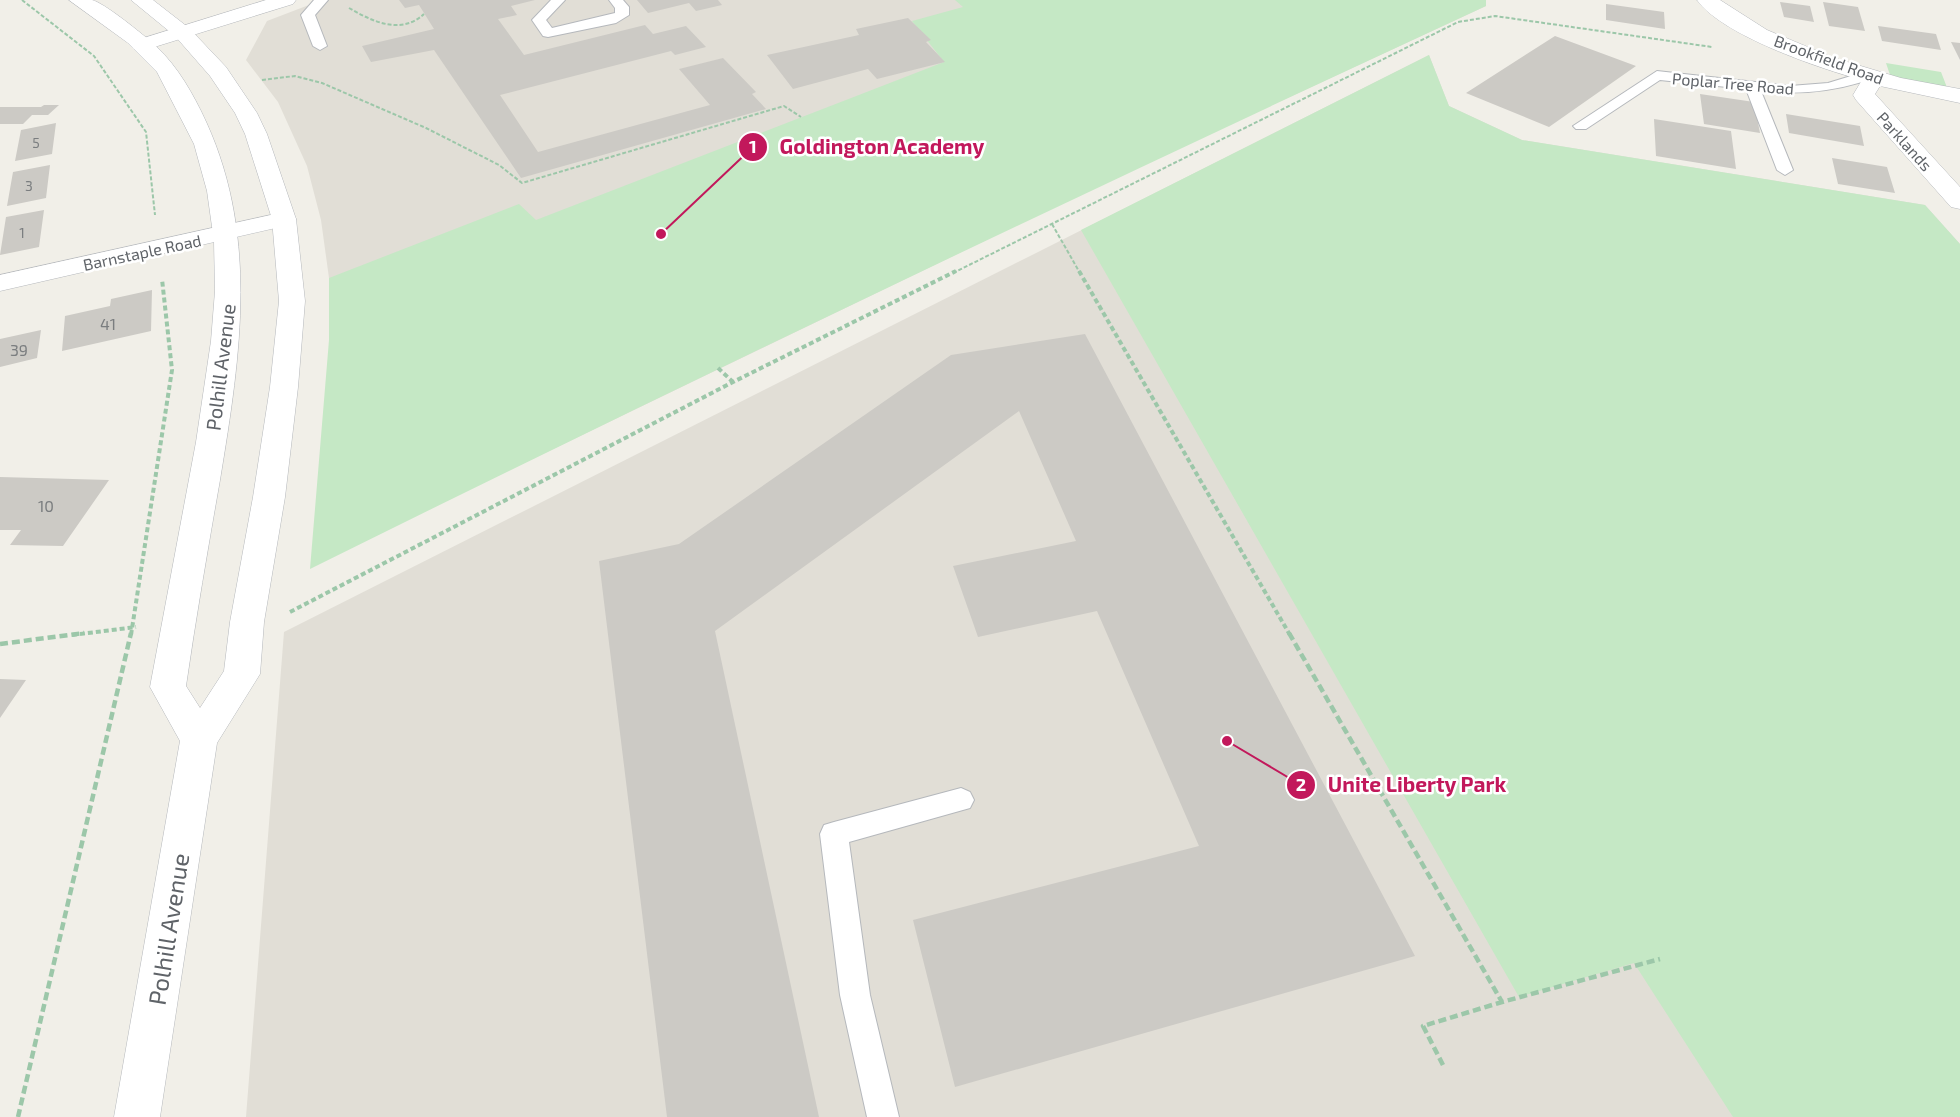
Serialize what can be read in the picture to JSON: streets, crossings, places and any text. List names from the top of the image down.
{
  "streets": {
    "street": [
      "Brookfield Road",
      "Parklands",
      "Barnstaple Road",
      "Polhill Avenue"
    ],
    "lane": ["Poplar Tree Road"]
  },
  "crossings": [
    ["Brookfield Road", "Poplar Tree Road"],
    ["Brookfield Road", "Parklands"],
    ["Poplar Tree Road", "Parklands"],
    ["Barnstaple Road", "Polhill Avenue"]
  ],
  "places": ["Goldington Academy", "Unite Liberty Park"],
  "house_numbers": [
    "5",
    "3",
    "1",
    "41",
    "39",
    "10"
  ]
}
